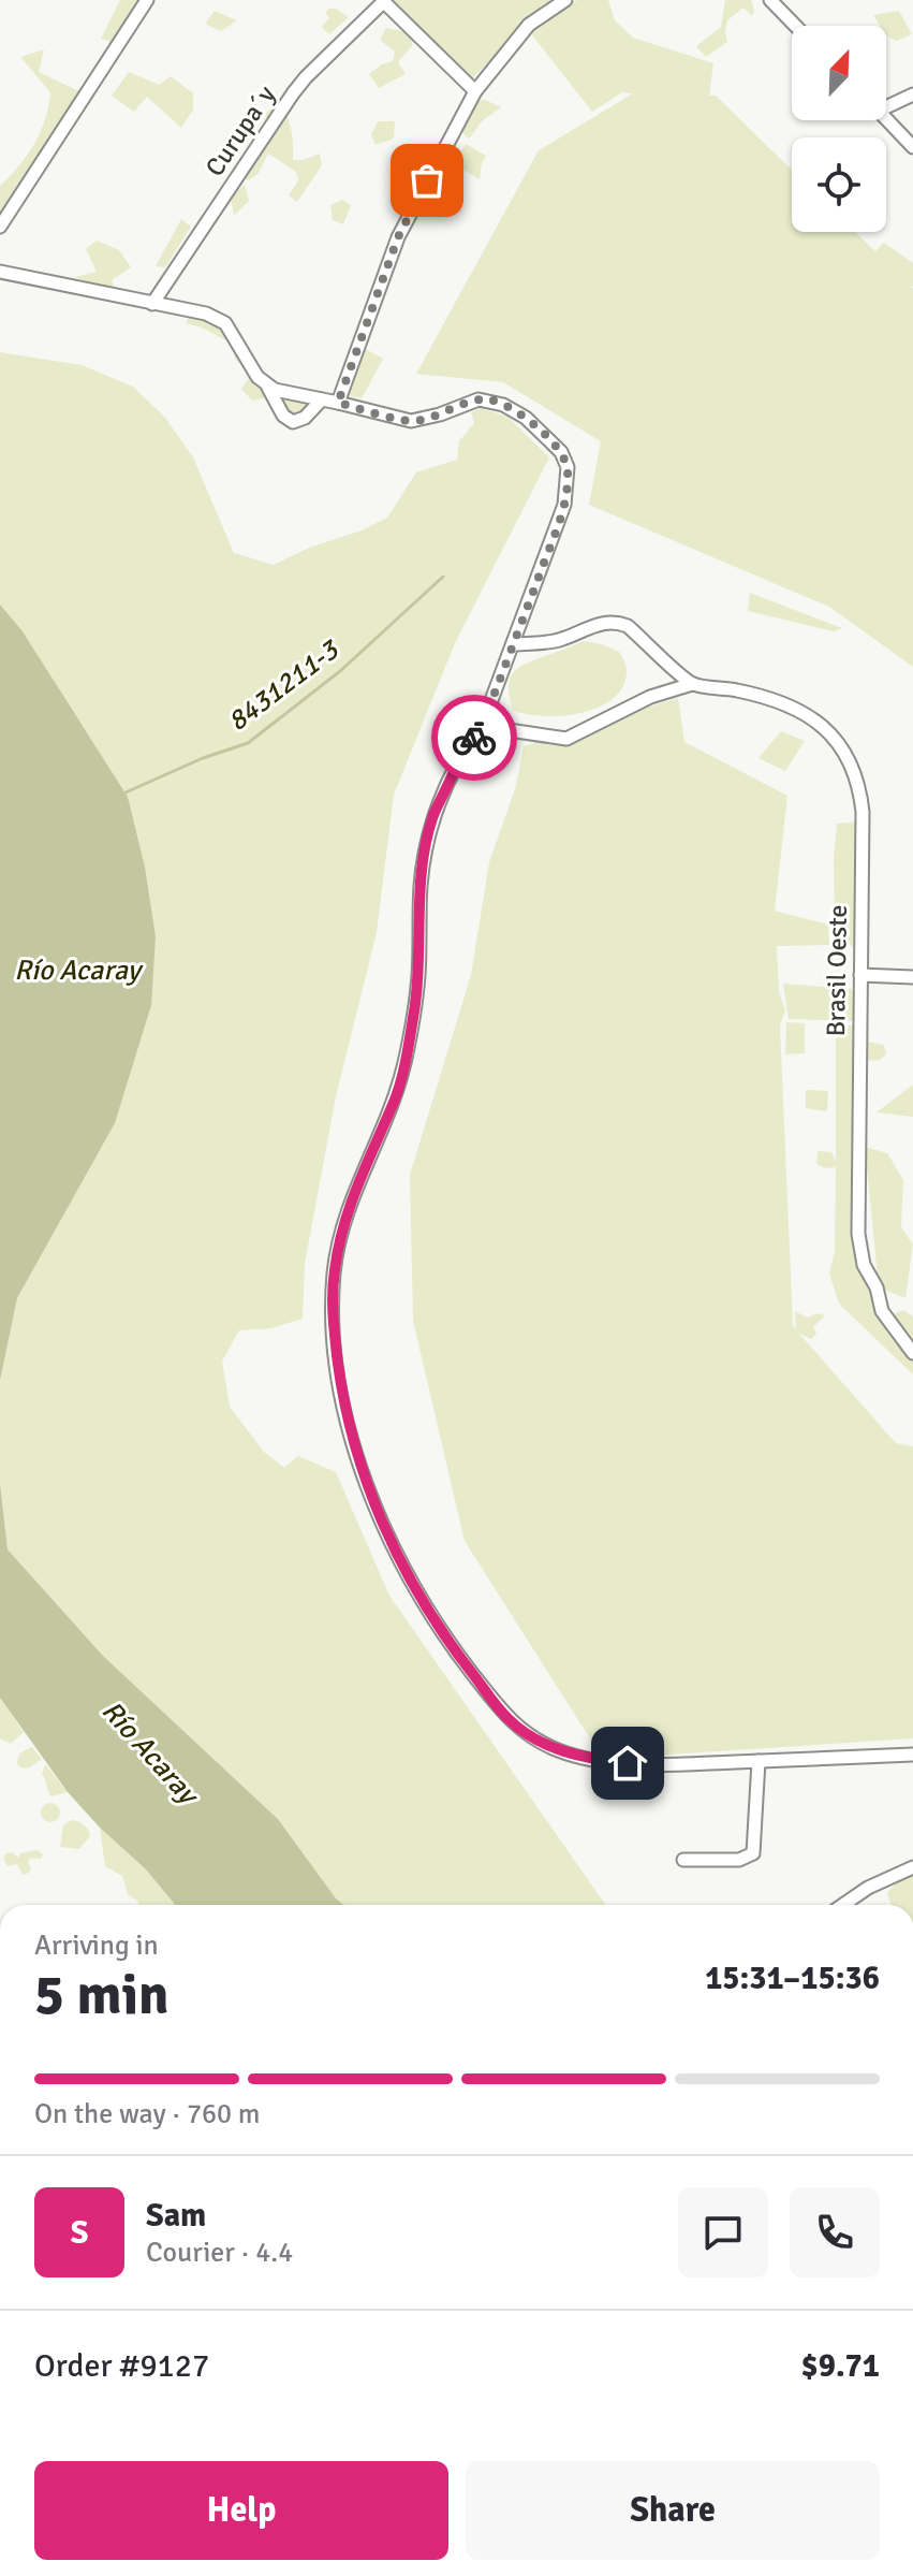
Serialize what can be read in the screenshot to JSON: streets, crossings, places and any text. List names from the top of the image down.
{
  "streets": {
    "street": ["Curupa´y", "Brasil Oeste"]
  },
  "water": ["8431211-3", "Río Acaray"],
  "north": "top right",
  "page": {
    "heading": ["5 min", "Arriving in", "15:31–15:36"],
    "panel": [
      "Sam",
      "Courier · 4.4",
      "Order #9127",
      "$9.71"
    ],
    "bar": "On the way · 760 m",
    "round": "S",
    "buttons": ["Help", "Share"]
  }
}
